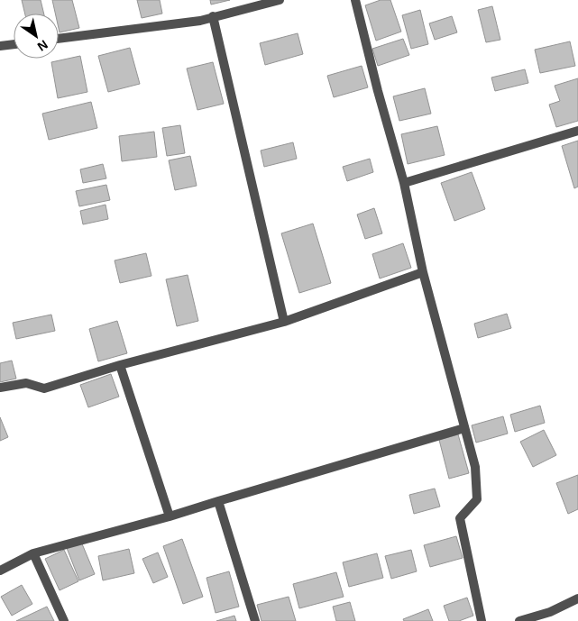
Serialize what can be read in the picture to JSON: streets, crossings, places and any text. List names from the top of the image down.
{
  "north": "bottom right"
}
